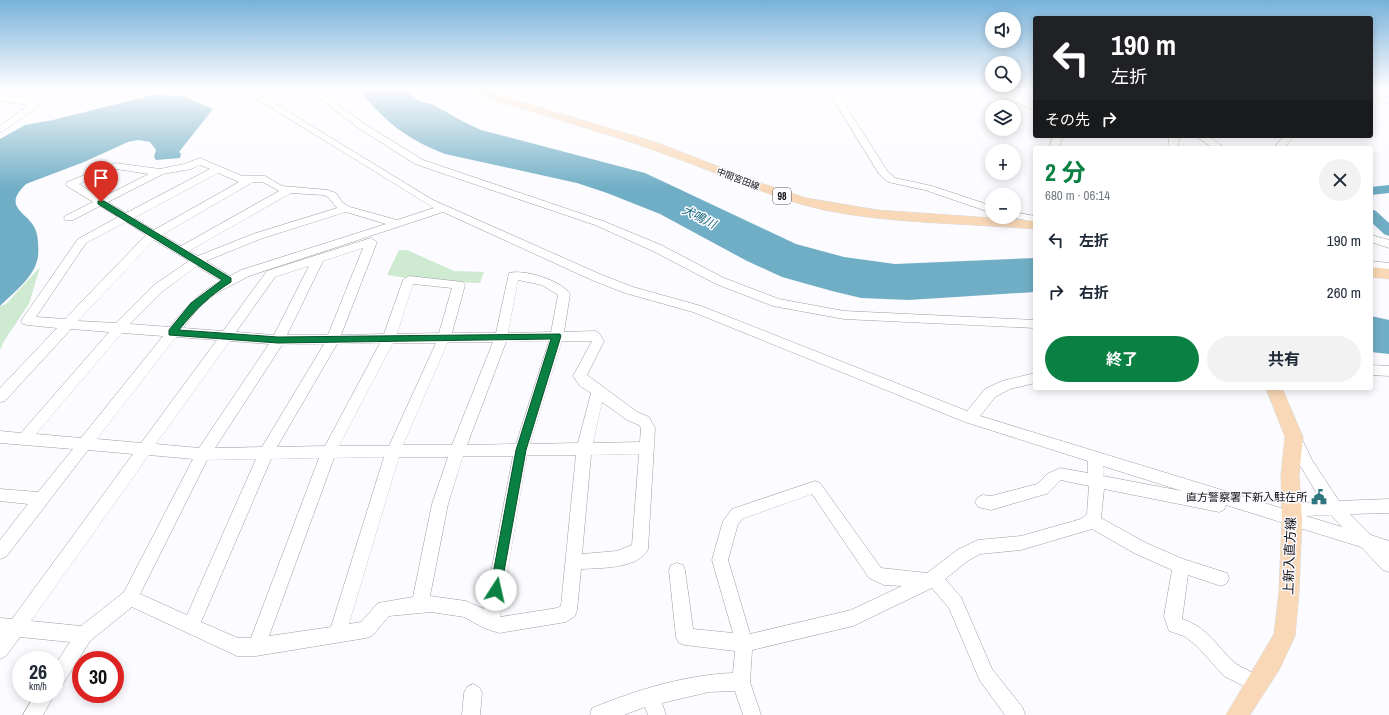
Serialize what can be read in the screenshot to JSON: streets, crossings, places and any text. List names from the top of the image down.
{
  "streets": {
    "main road": ["中間宮田線", "98", "上新入直方線"]
  },
  "water": ["犬鳴川"],
  "places": {
    "public building": ["直方警察署下新入駐在所"]
  },
  "page": {
    "map_buttons": ["+", "−"],
    "turn": ["190 m", "左折"],
    "then": "その先",
    "heading": ["2 分", "680 m · 06:14"],
    "list": [
      {
        "name": "左折",
        "value": "190 m"
      },
      {
        "name": "右折",
        "value": "260 m"
      }
    ],
    "buttons": ["終了", "共有"],
    "speed": "26 km/h",
    "limit": "30"
  }
}
